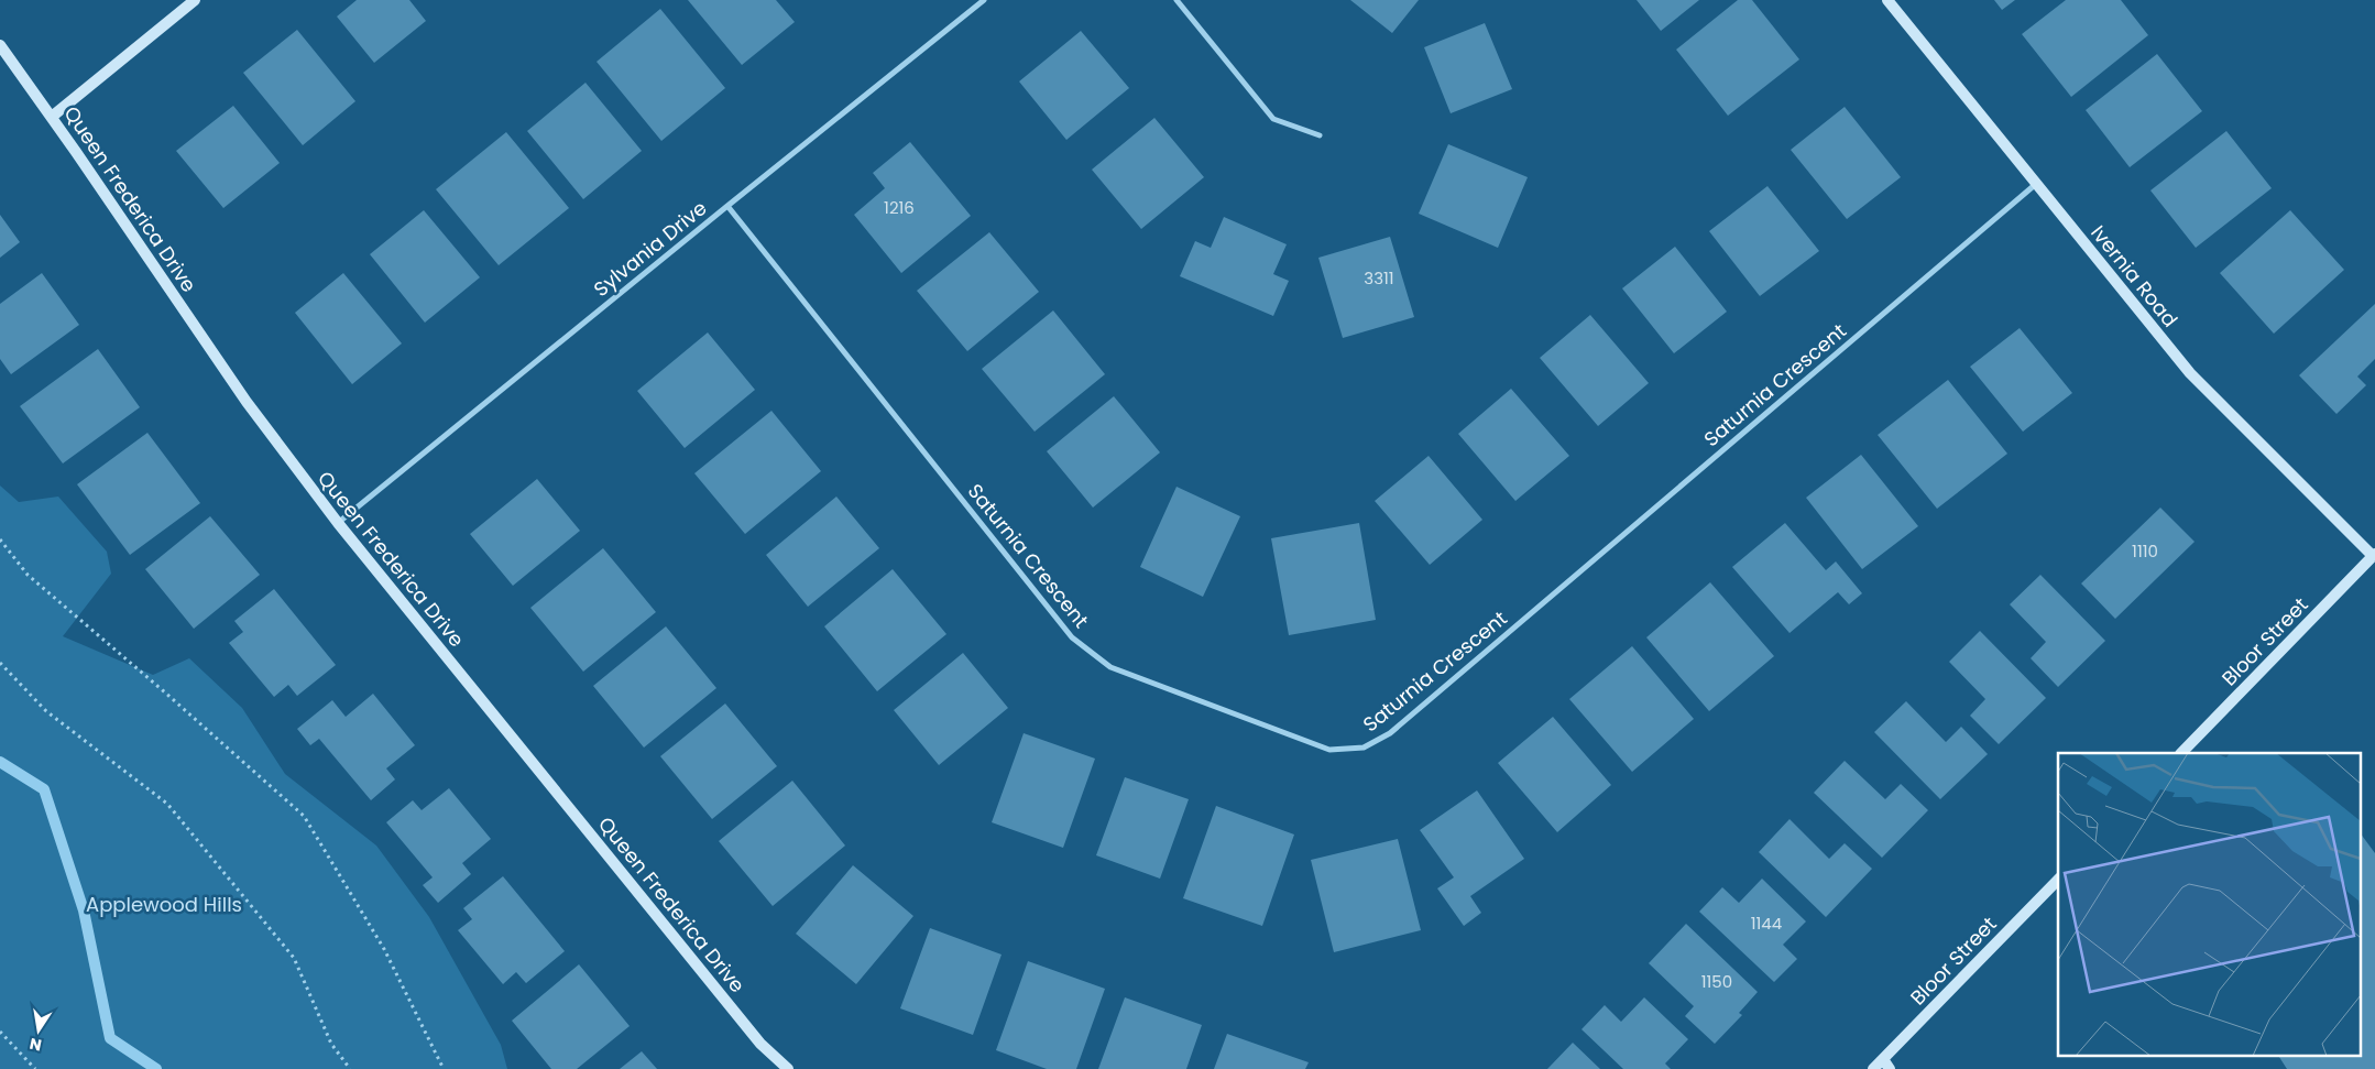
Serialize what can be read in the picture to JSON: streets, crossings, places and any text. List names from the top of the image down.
{
  "streets": {
    "street": [
      "Queen Frederica Drive",
      "Sylvania Drive",
      "Ivernia Road",
      "Saturnia Crescent",
      "Bloor Street"
    ]
  },
  "crossings": [
    ["Queen Frederica Drive", "Sylvania Drive"],
    ["Sylvania Drive", "Saturnia Crescent"],
    ["Ivernia Road", "Saturnia Crescent"],
    ["Ivernia Road", "Bloor Street"]
  ],
  "parks": ["Applewood Hills"],
  "house_numbers": [
    "1216",
    "3311",
    "1110",
    "1144",
    "1150"
  ],
  "north": "bottom"
}
